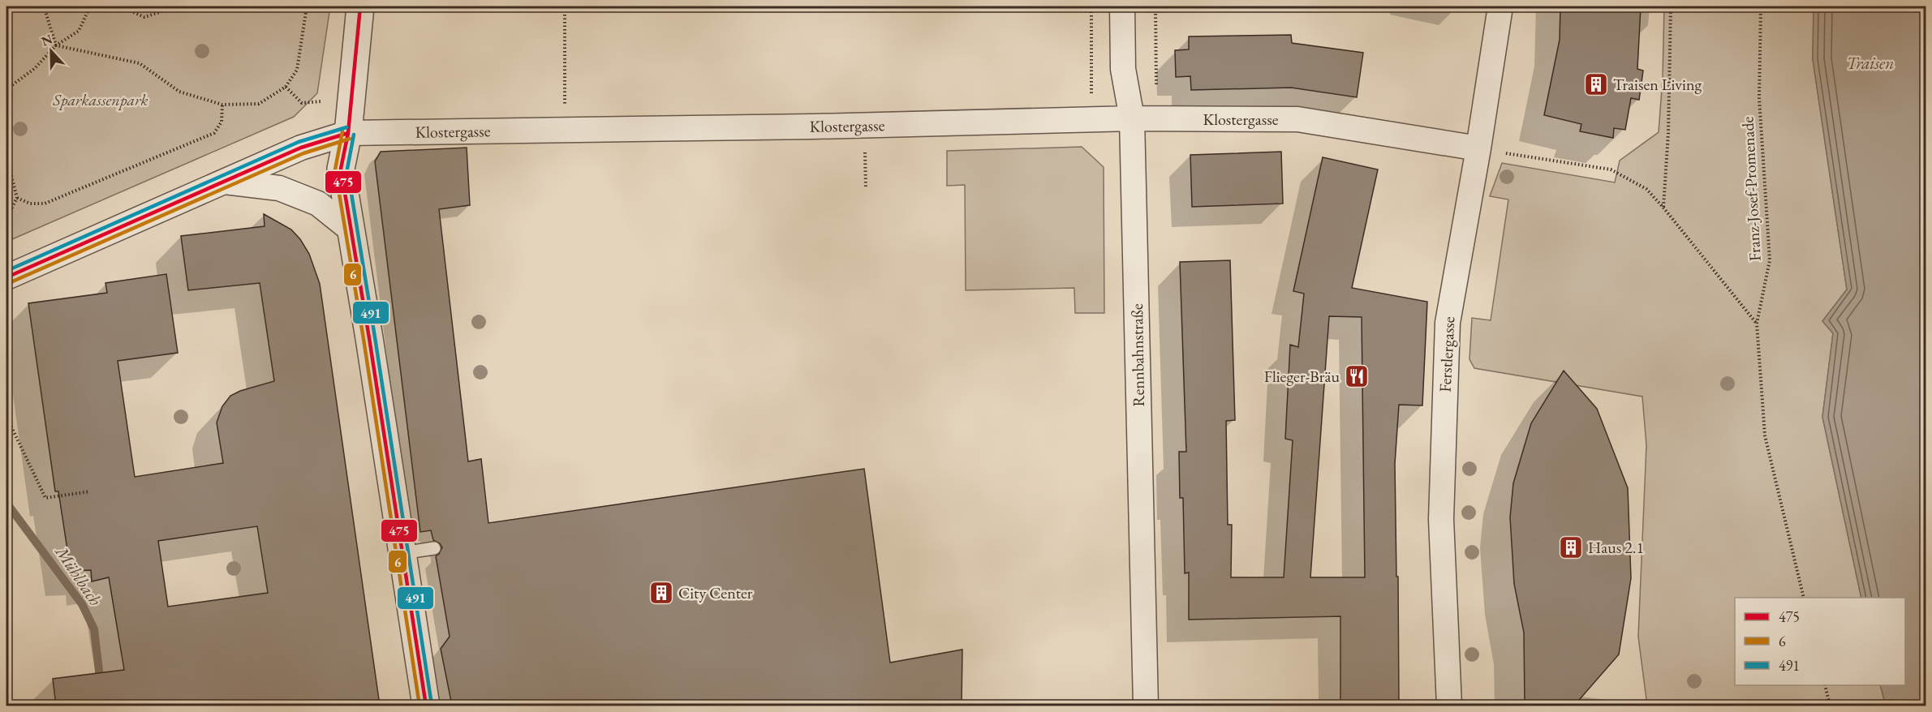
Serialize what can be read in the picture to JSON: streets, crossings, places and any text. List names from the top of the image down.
{
  "streets": {
    "street": ["Klostergasse", "Ferstlergasse", "Rennbahnstraße"],
    "path": ["Franz-Josef-Promenade"]
  },
  "crossings": [
    ["Klostergasse", "Ferstlergasse"],
    ["Klostergasse", "Rennbahnstraße"]
  ],
  "water": ["Traisen", "Mühlbach"],
  "parks": ["Sparkassenpark"],
  "places": {
    "building": ["Traisen Living", "Haus 2.1", "City Center"],
    "restaurant": ["Flieger-Bräu"]
  },
  "lines": ["transit line 475", "transit line 491", "transit line 6"],
  "legend": ["475", "6", "491"],
  "north": "top"
}
